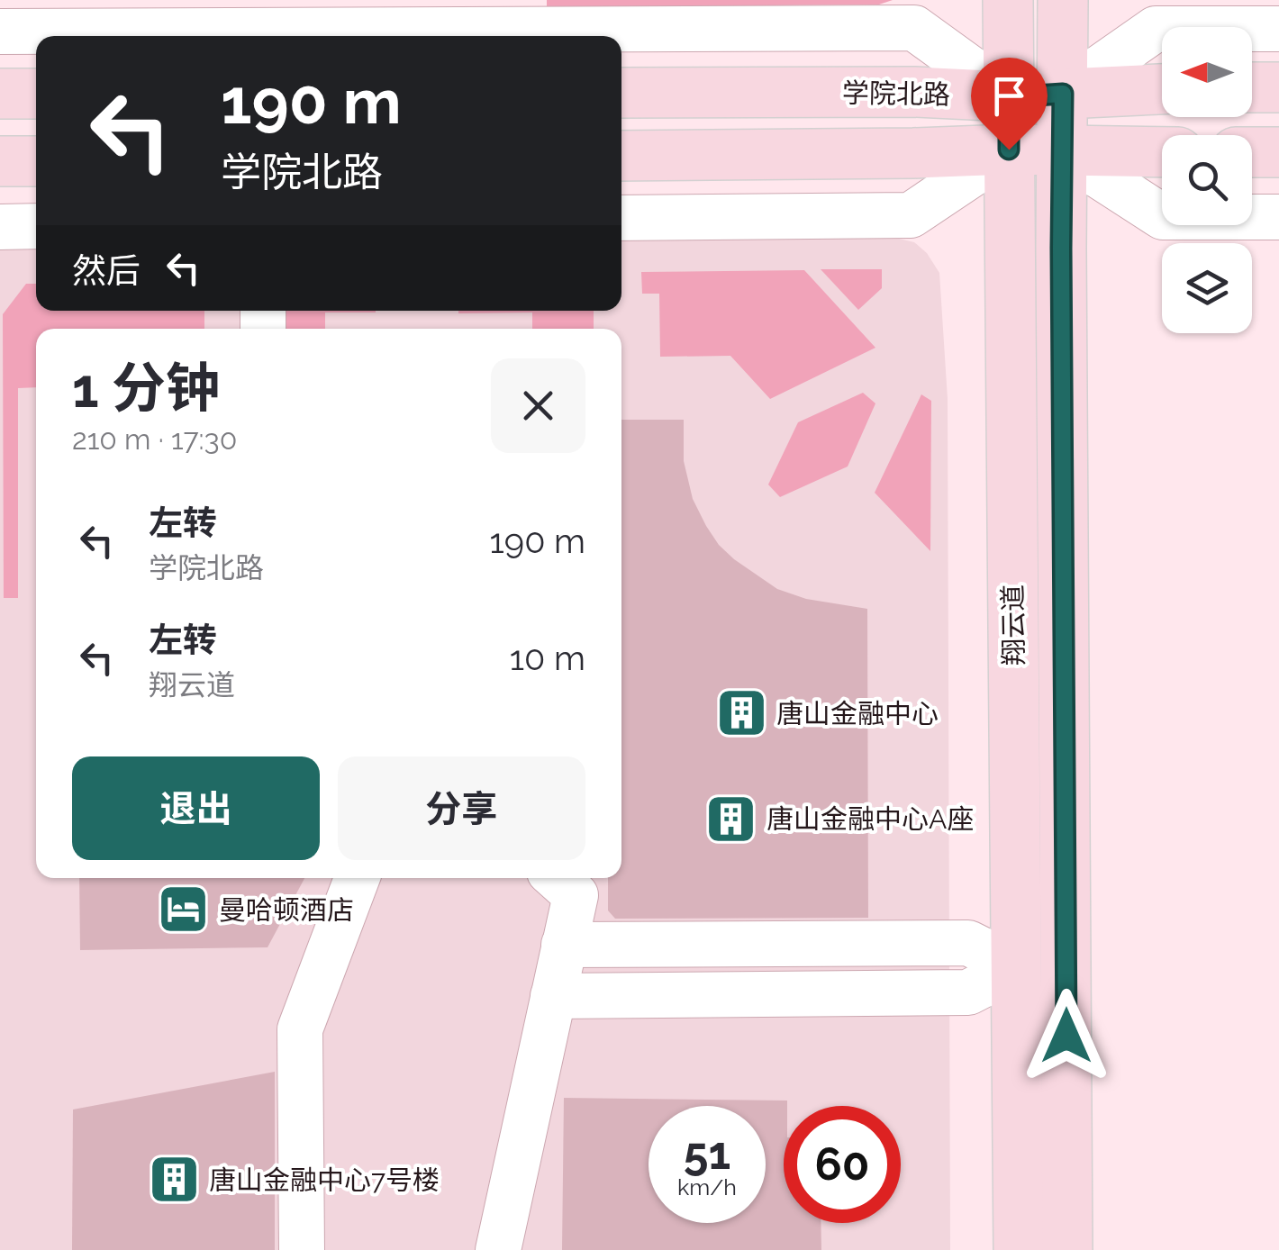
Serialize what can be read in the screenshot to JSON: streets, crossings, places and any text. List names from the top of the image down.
{
  "streets": {
    "main road": ["学院北路", "翔云道"]
  },
  "crossings": [
    ["学院北路", "翔云道"]
  ],
  "places": {
    "building": ["唐山金融中心", "唐山金融中心A座", "唐山金融中心7号楼"],
    "hotel": ["曼哈顿酒店"]
  },
  "north": "left",
  "page": {
    "turn": ["190 m", "学院北路"],
    "then": "然后",
    "heading": ["1 分钟", "210 m · 17:30"],
    "list": [
      {
        "name": "左转",
        "note": "学院北路",
        "value": "190 m"
      },
      {
        "name": "左转",
        "note": "翔云道",
        "value": "10 m"
      }
    ],
    "buttons": ["退出", "分享"],
    "speed": "51 km/h",
    "limit": "60"
  }
}
